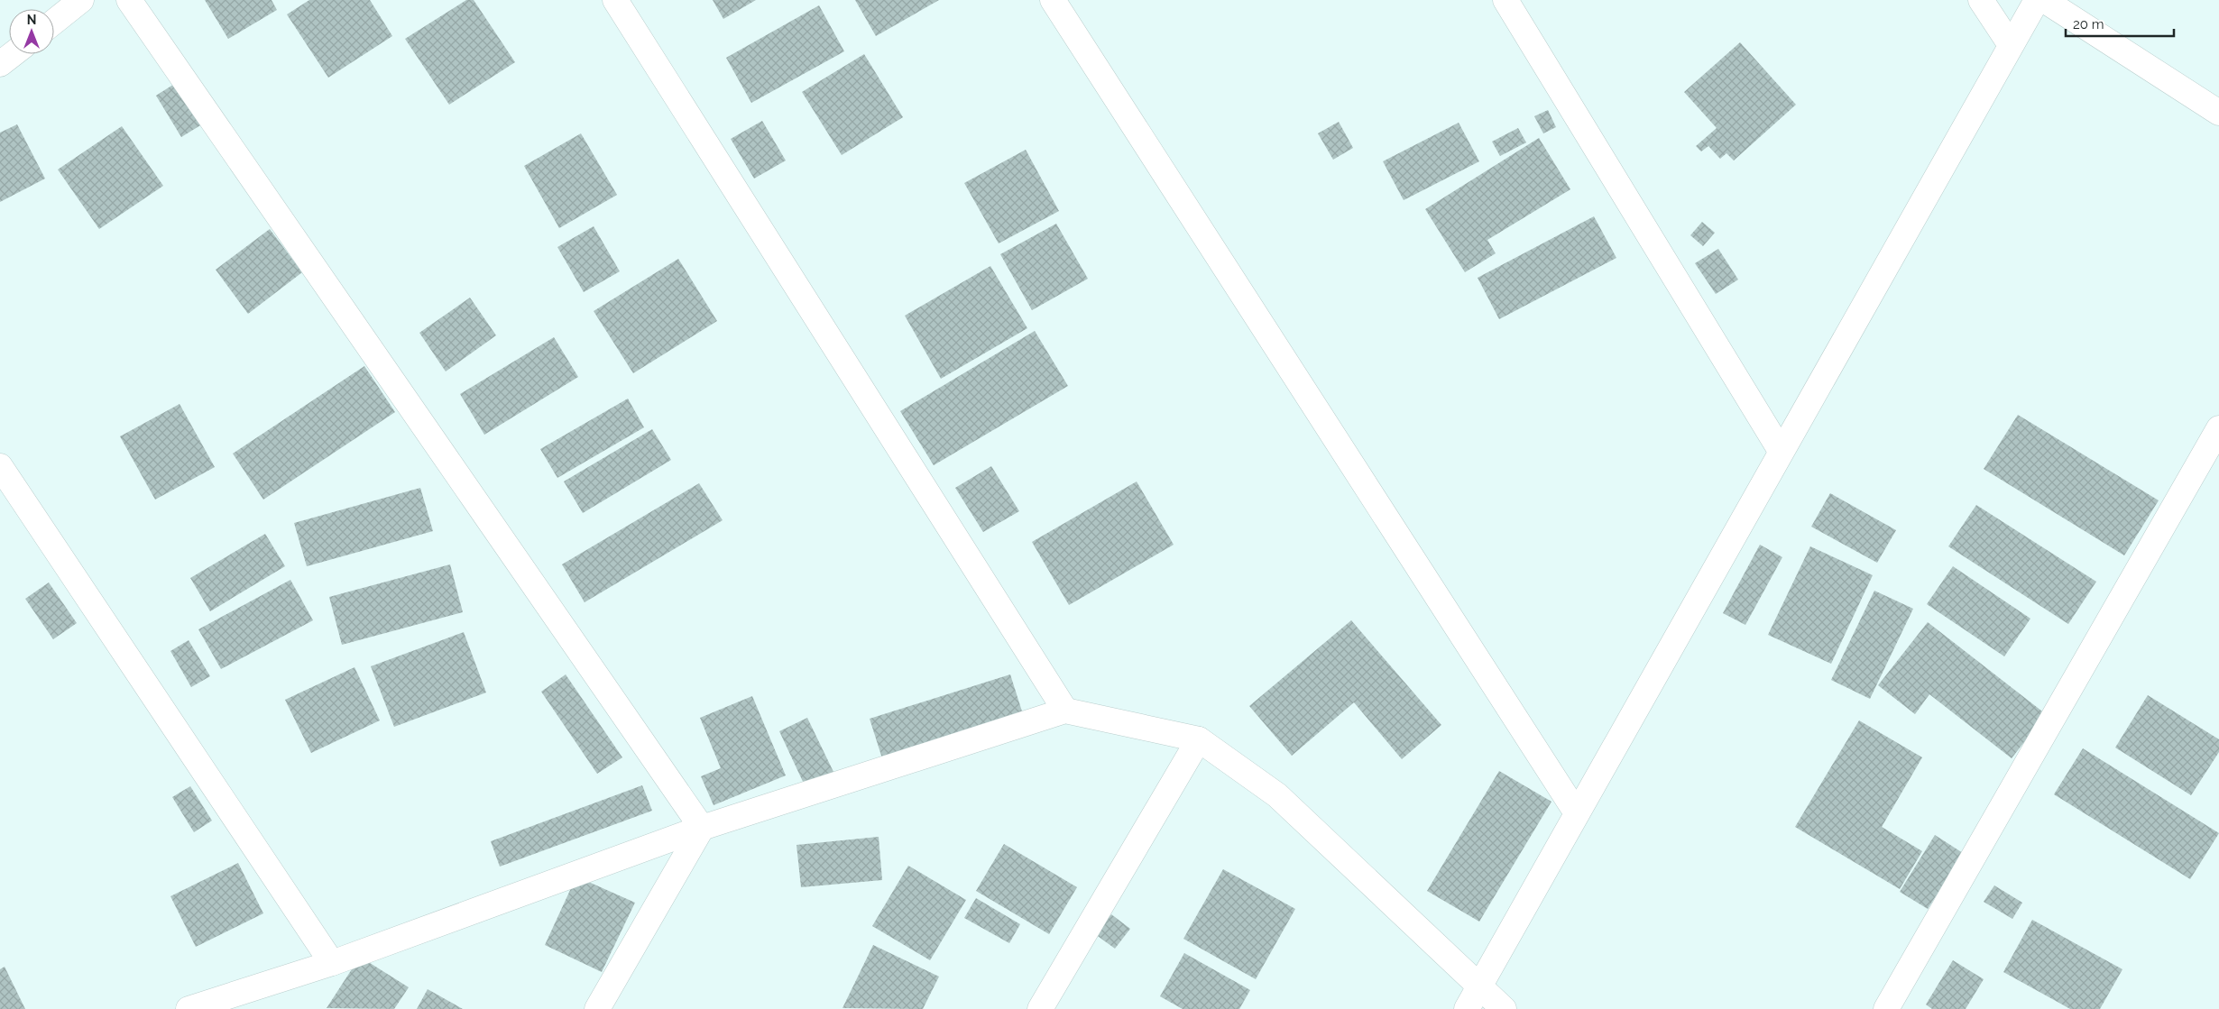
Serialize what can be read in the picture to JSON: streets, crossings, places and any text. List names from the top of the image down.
{
  "scale_bar": "20 m",
  "north": "top"
}
